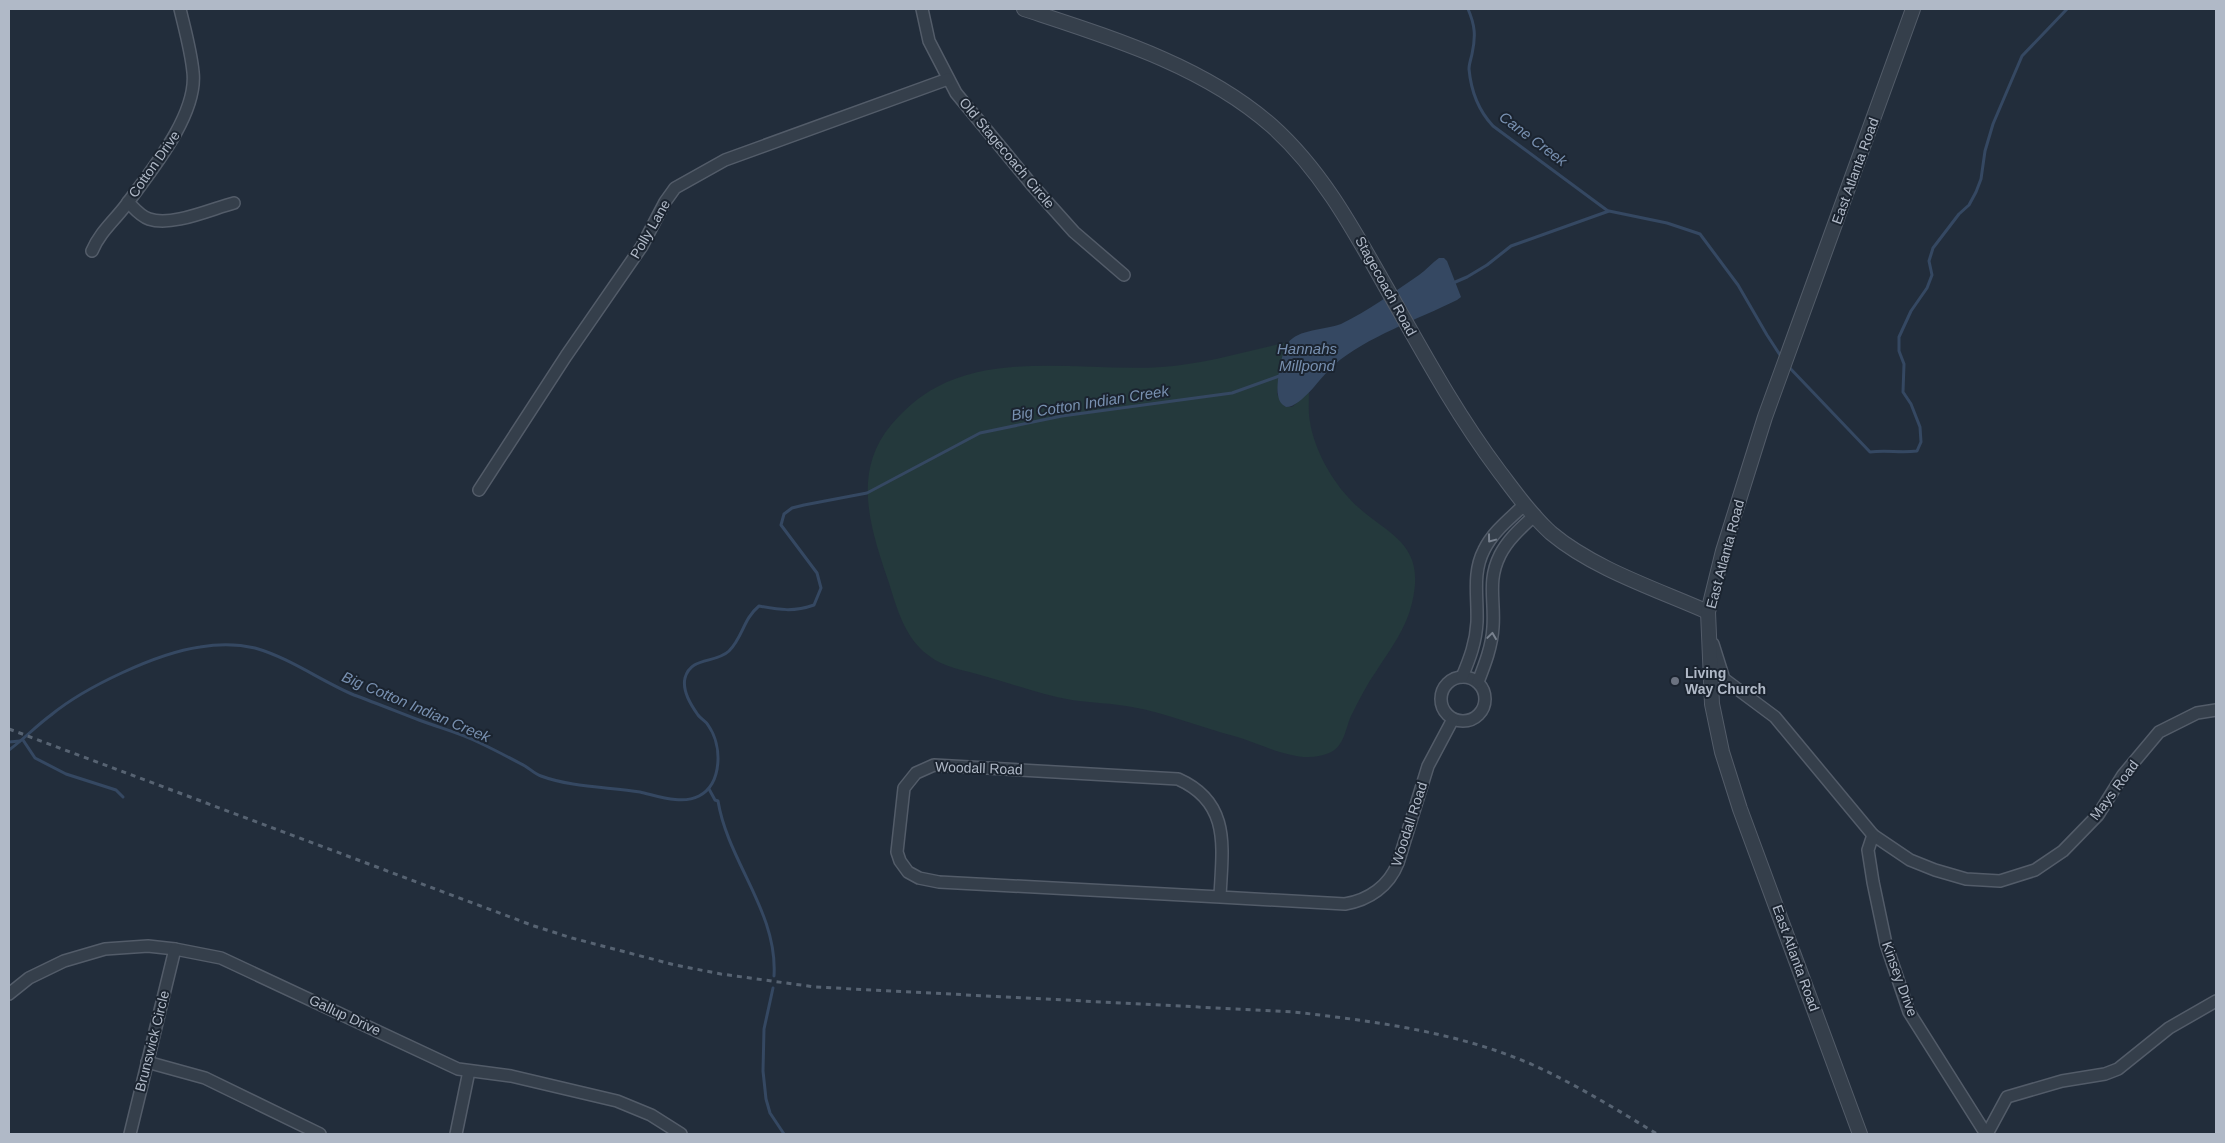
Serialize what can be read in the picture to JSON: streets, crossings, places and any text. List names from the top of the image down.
{
  "streets": {
    "street": [
      "Old Stagecoach Circle",
      "Cotton Drive",
      "East Atlanta Road",
      "Polly Lane",
      "Stagecoach Road",
      "Woodall Road",
      "Mays Road",
      "Kinsey Drive",
      "Gallup Drive",
      "Brunswick Circle"
    ]
  },
  "crossings": [
    ["Old Stagecoach Circle", "Polly Lane"],
    ["East Atlanta Road", "Stagecoach Road"],
    ["East Atlanta Road", "Mays Road"],
    ["Stagecoach Road", "Mays Road"],
    ["Mays Road", "Kinsey Drive"],
    ["Gallup Drive", "Brunswick Circle"]
  ],
  "water": ["Cane Creek", "Hannahs Millpond", "Big Cotton Indian Creek"],
  "places": ["Living Way Church"]
}
